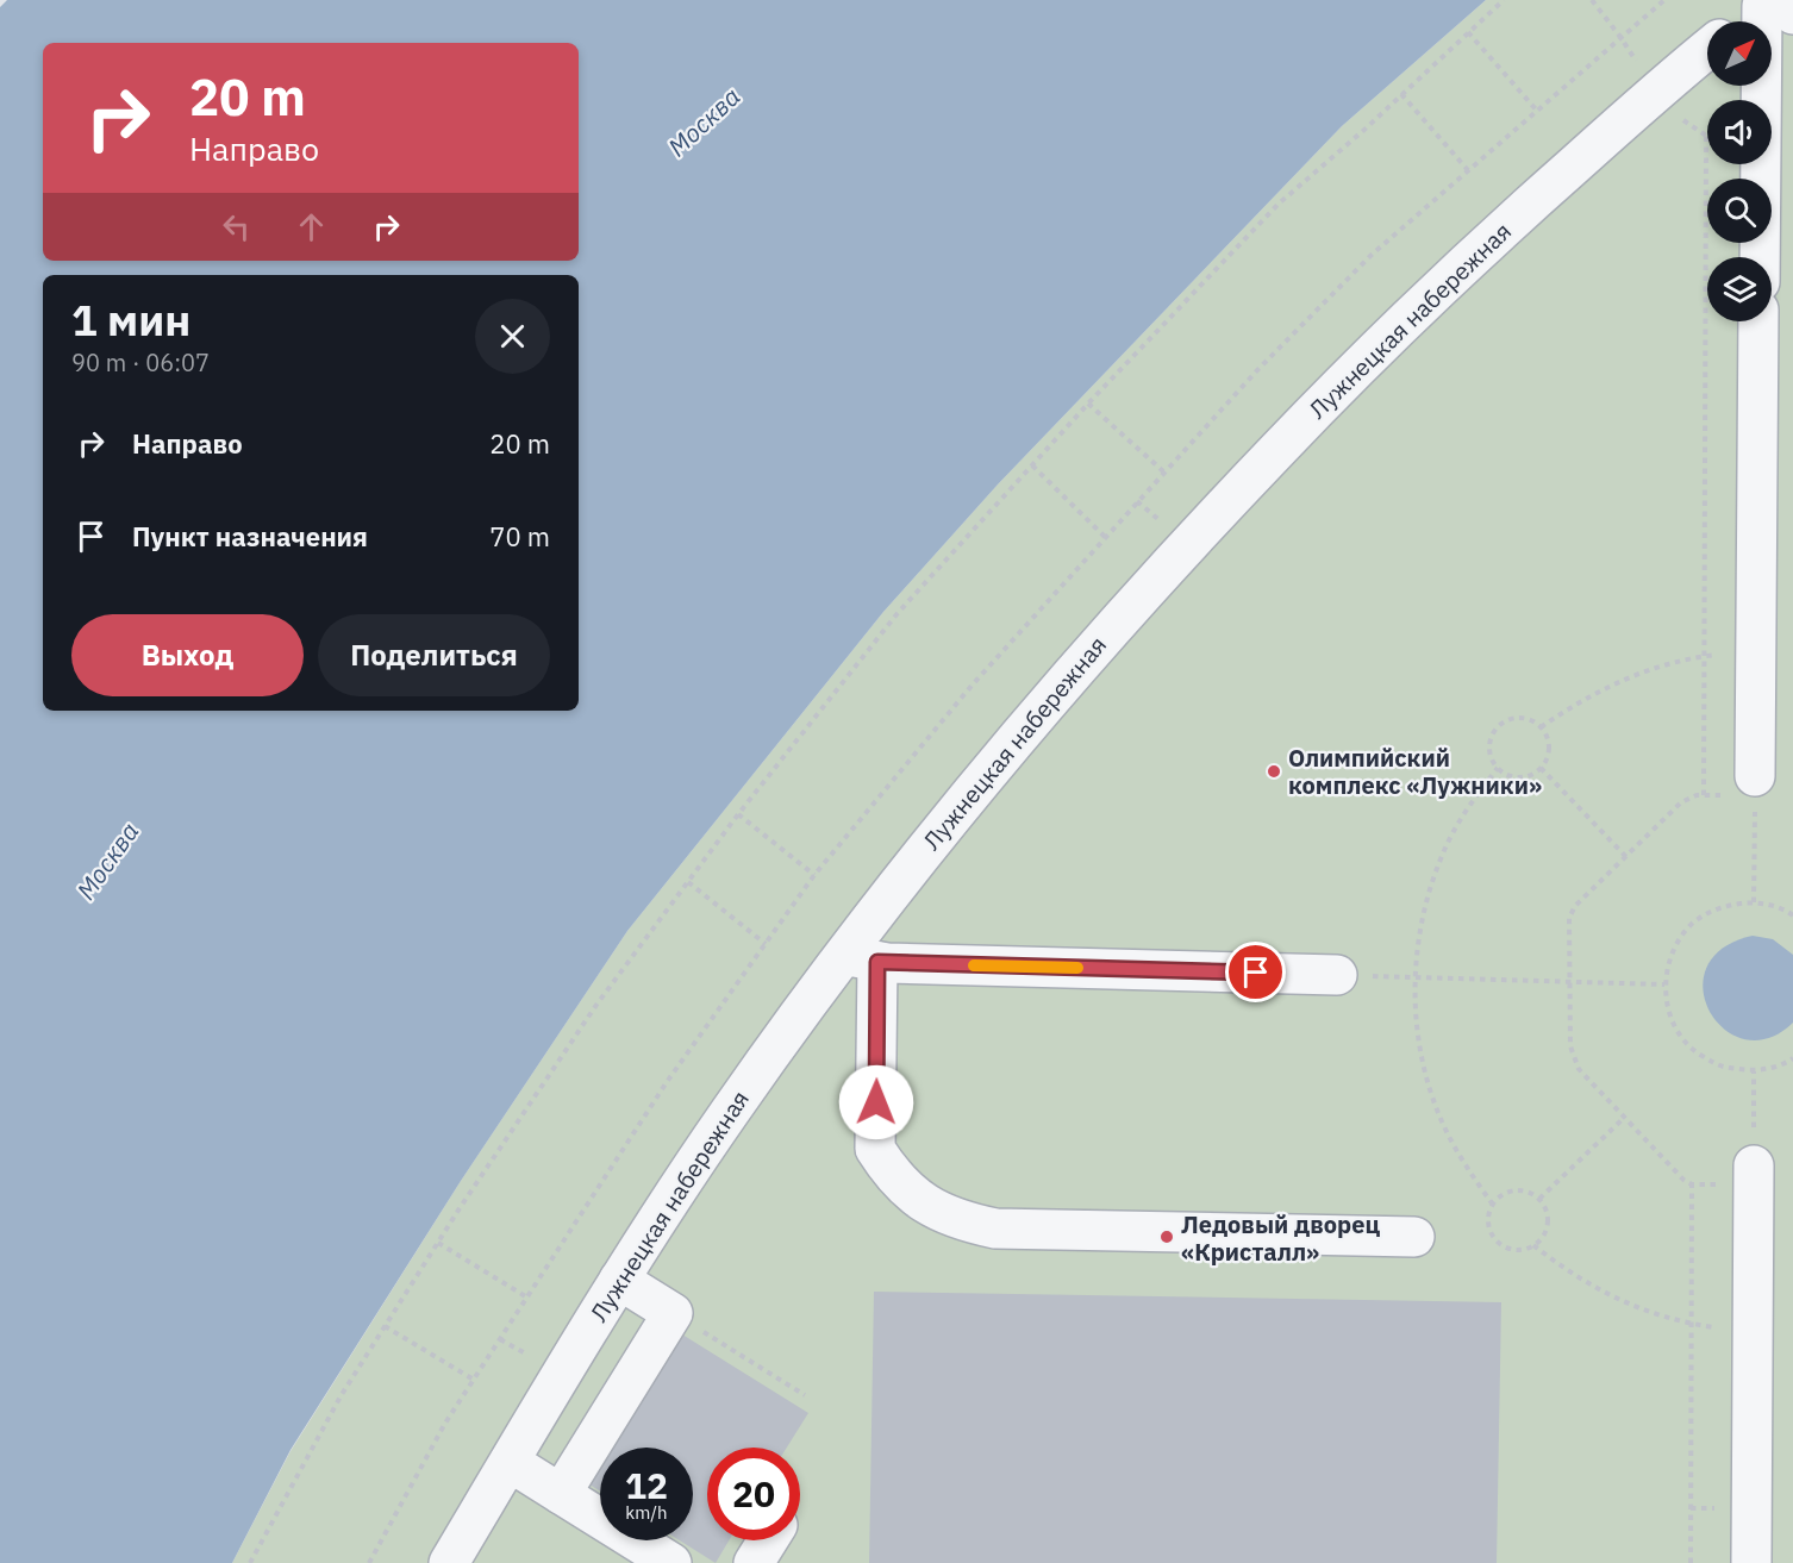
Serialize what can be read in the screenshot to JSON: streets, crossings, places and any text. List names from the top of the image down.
{
  "streets": {
    "street": ["Лужнецкая набережная"]
  },
  "water": ["Москва"],
  "places": ["Олимпийский комплекс «Лужники»", "Ледовый дворец «Кристалл»"],
  "north": "top right",
  "page": {
    "turn": ["20 m", "Направо"],
    "heading": ["1 мин", "90 m · 06:07"],
    "list": [
      {
        "name": "Направо",
        "value": "20 m"
      },
      {
        "name": "Пункт назначения",
        "value": "70 m"
      }
    ],
    "buttons": ["Выход", "Поделиться"],
    "speed": "12 km/h",
    "limit": "20"
  }
}
